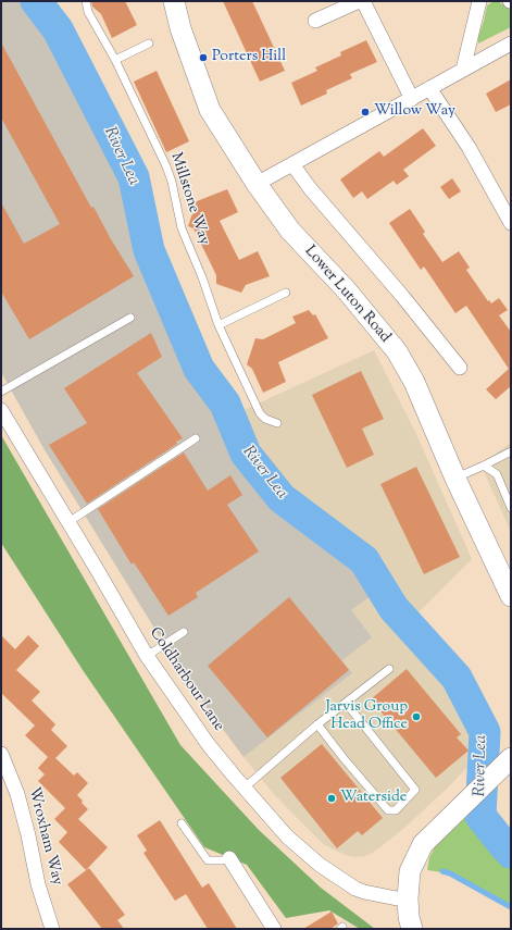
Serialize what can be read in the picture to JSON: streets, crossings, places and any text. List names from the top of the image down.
{
  "streets": {
    "main road": ["Lower Luton Road"],
    "street": ["Coldharbour Lane", "Wroxham Way"],
    "lane": ["Millstone Way"]
  },
  "water": ["River Lea"],
  "places": [
    "Porters Hill",
    "Willow Way",
    "Jarvis Group Head Office",
    "Waterside"
  ]
}
